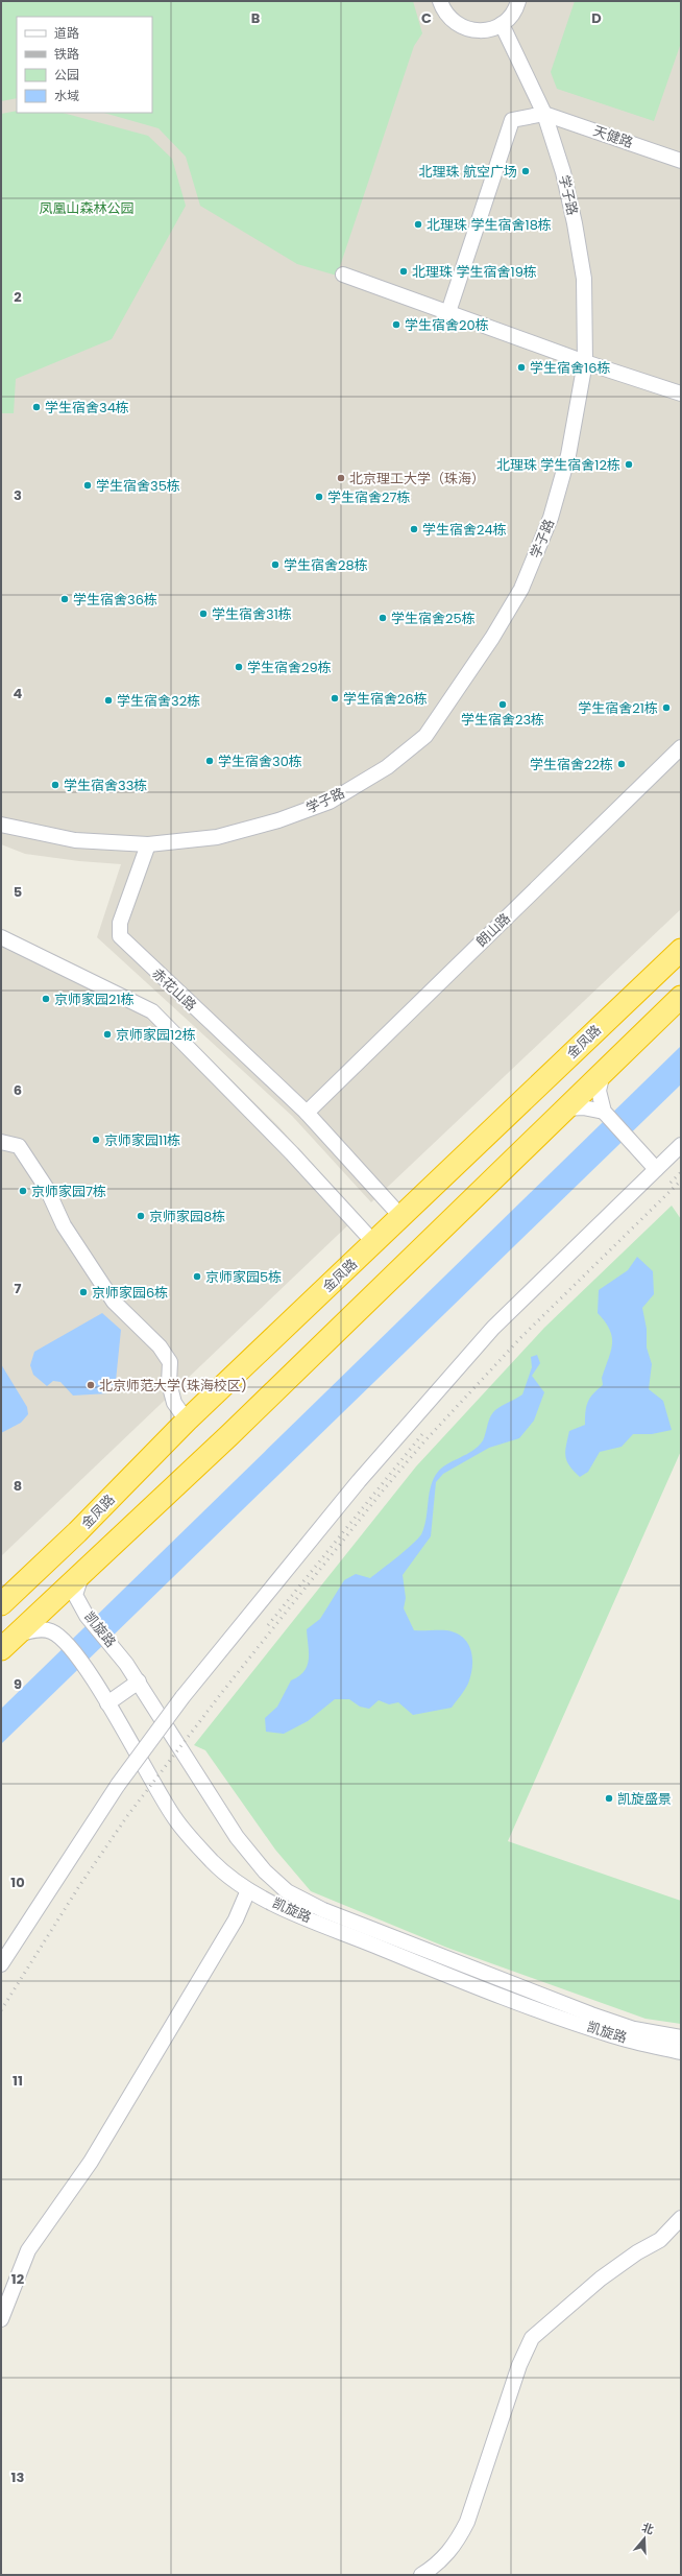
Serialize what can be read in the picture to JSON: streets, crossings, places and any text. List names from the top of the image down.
{
  "streets": {
    "highway": ["金凤路"],
    "street": [
      "天健路",
      "学子路",
      "朗山路",
      "赤花山路",
      "凯旋路"
    ]
  },
  "crossings": [
    ["天健路", "学子路"],
    ["学子路", "赤花山路"],
    ["朗山路", "赤花山路"],
    ["赤花山路", "金凤路"]
  ],
  "parks": ["凤凰山森林公园"],
  "places": [
    "北理珠 航空广场",
    "北理珠 学生宿舍18栋",
    "北理珠 学生宿舍19栋",
    "学生宿舍20栋",
    "学生宿舍16栋",
    "学生宿舍34栋",
    "北理珠 学生宿舍12栋",
    "北京理工大学（珠海）",
    "学生宿舍35栋",
    "学生宿舍27栋",
    "学生宿舍24栋",
    "学生宿舍28栋",
    "学生宿舍36栋",
    "学生宿舍31栋",
    "学生宿舍25栋",
    "学生宿舍29栋",
    "学生宿舍26栋",
    "学生宿舍32栋",
    "学生宿舍23栋",
    "学生宿舍21栋",
    "学生宿舍30栋",
    "学生宿舍22栋",
    "学生宿舍33栋",
    "京师家园21栋",
    "京师家园12栋",
    "京师家园11栋",
    "京师家园7栋",
    "京师家园8栋",
    "京师家园5栋",
    "京师家园6栋",
    "北京师范大学(珠海校区)",
    "凯旋盛景"
  ],
  "legend": [
    "道路",
    "铁路",
    "公园",
    "水域"
  ],
  "north": "top",
  "grid": {
    "columns": ["B", "C", "D"],
    "rows": [
      "2",
      "3",
      "4",
      "5",
      "6",
      "7",
      "8",
      "9",
      "10",
      "11",
      "12",
      "13"
    ]
  }
}
